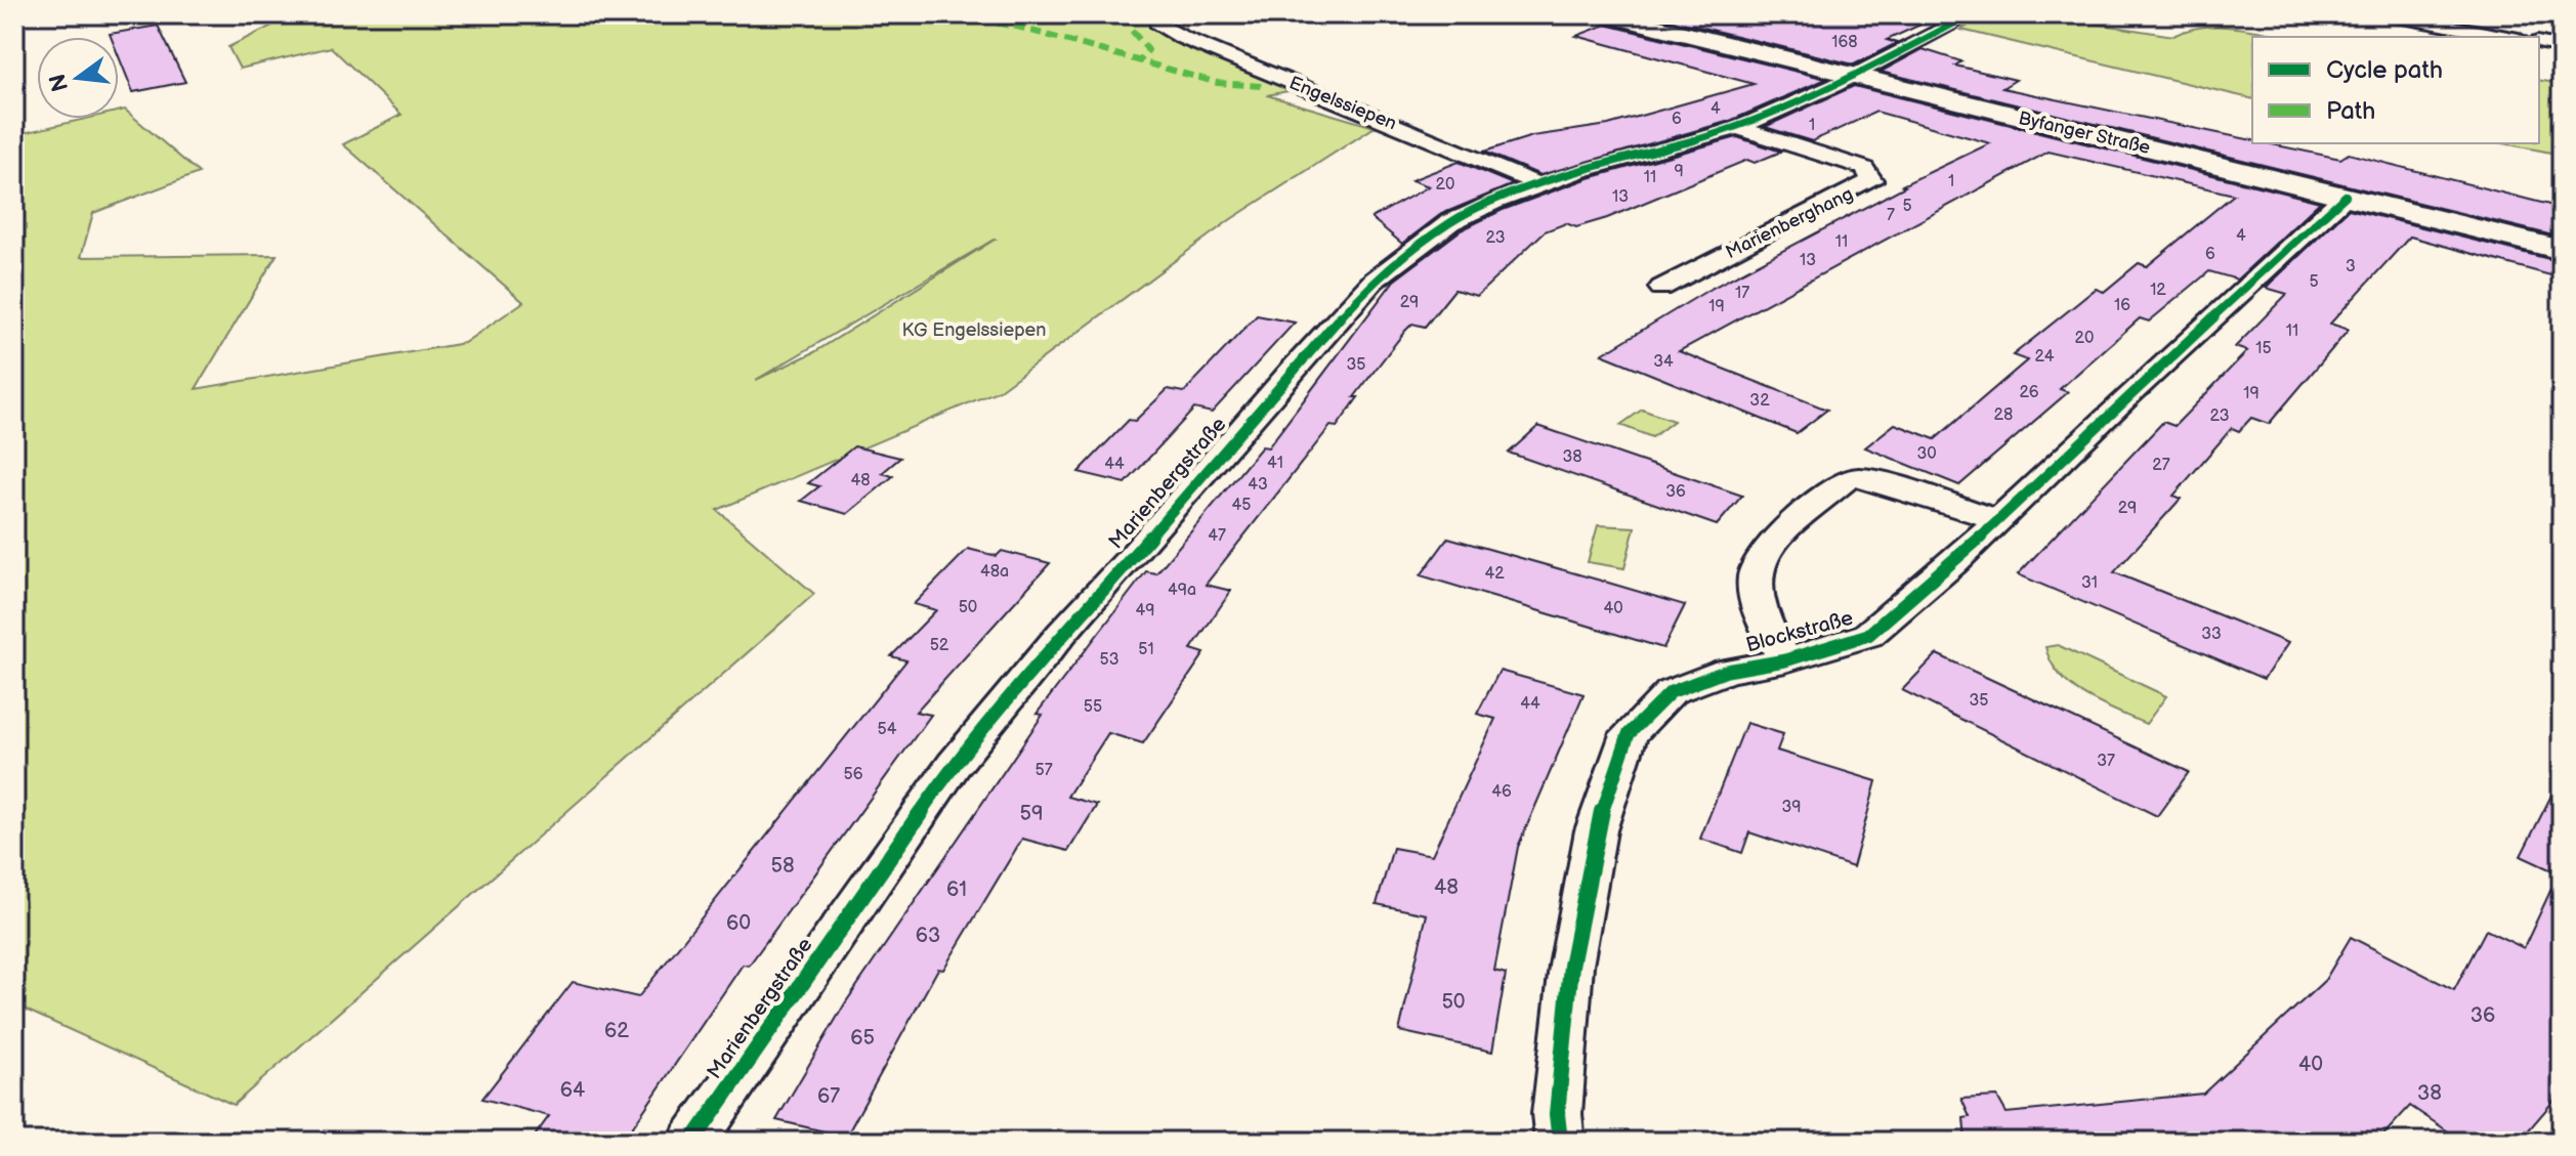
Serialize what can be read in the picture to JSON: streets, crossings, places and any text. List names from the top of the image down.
{
  "streets": {
    "street": [
      "Engelssiepen",
      "Byfanger Straße",
      "Marienberghang",
      "Marienbergstraße",
      "Blockstraße"
    ]
  },
  "crossings": [
    ["Engelssiepen", "Marienbergstraße"],
    ["Byfanger Straße", "Marienbergstraße"],
    ["Byfanger Straße", "Blockstraße"],
    ["Marienberghang", "Marienbergstraße"]
  ],
  "parks": ["KG Engelssiepen"],
  "house_numbers": [
    "168",
    "4",
    "6",
    "1",
    "9",
    "11",
    "1",
    "20",
    "13",
    "5",
    "7",
    "4",
    "23",
    "11",
    "6",
    "13",
    "3",
    "5",
    "12",
    "17",
    "29",
    "16",
    "19",
    "11",
    "20",
    "15",
    "24",
    "34",
    "35",
    "26",
    "19",
    "32",
    "28",
    "23",
    "30",
    "38",
    "41",
    "44",
    "27",
    "48",
    "43",
    "36",
    "45",
    "29",
    "47",
    "48a",
    "42",
    "31",
    "49a",
    "50",
    "40",
    "49",
    "33",
    "52",
    "51",
    "53",
    "35",
    "44",
    "55",
    "54",
    "37",
    "57",
    "56",
    "46",
    "39",
    "59",
    "58",
    "48",
    "61",
    "60",
    "63",
    "50",
    "36",
    "62",
    "65",
    "40",
    "64",
    "38",
    "67"
  ],
  "legend": ["Cycle path", "Path"],
  "north": "left"
}
